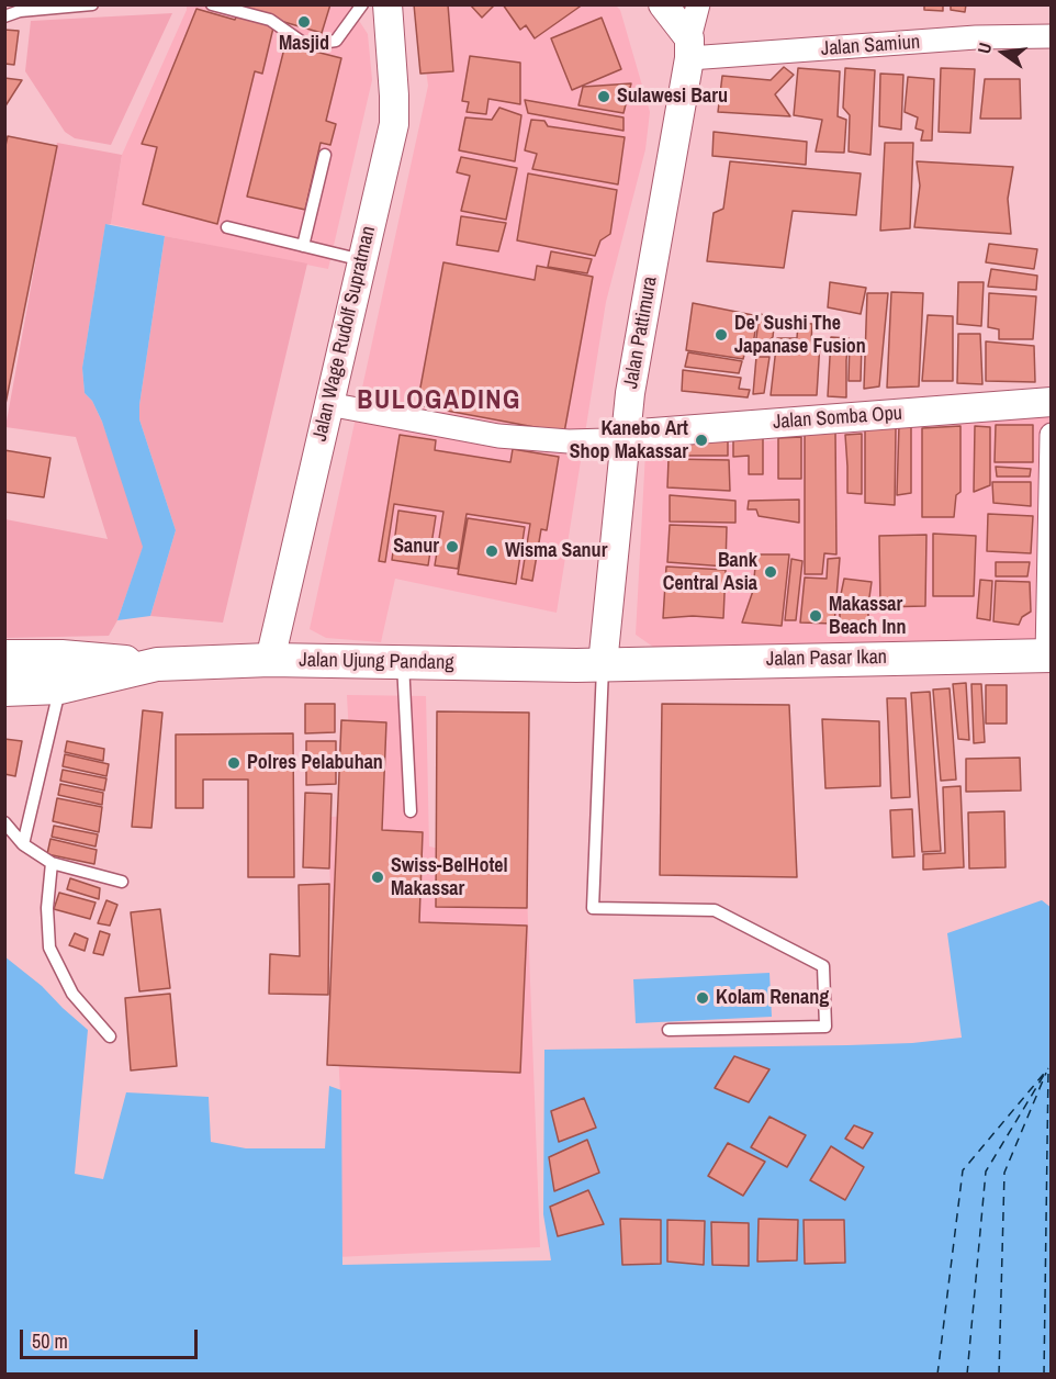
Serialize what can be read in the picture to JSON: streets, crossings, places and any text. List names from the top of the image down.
{
  "streets": {
    "main road": ["Jalan Pasar Ikan", "Jalan Ujung Pandang"],
    "street": [
      "Jalan Samiun",
      "Jalan Pattimura",
      "Jalan Wage Rudolf Supratman",
      "Jalan Somba Opu"
    ]
  },
  "crossings": [
    ["Jalan Samiun", "Jalan Pattimura"],
    ["Jalan Pattimura", "Jalan Somba Opu"],
    ["Jalan Pattimura", "Jalan Pasar Ikan"],
    ["Jalan Pattimura", "Jalan Ujung Pandang"],
    ["Jalan Wage Rudolf Supratman", "Jalan Ujung Pandang"],
    ["Jalan Pasar Ikan", "Jalan Ujung Pandang"]
  ],
  "districts": ["BULOGADING"],
  "places": [
    "Masjid",
    "Sulawesi Baru",
    "De' Sushi The Japanase Fusion",
    "Kanebo Art Shop Makassar",
    "Sanur",
    "Wisma Sanur",
    "Bank Central Asia",
    "Makassar Beach Inn",
    "Polres Pelabuhan",
    "Swiss-BelHotel Makassar",
    "Kolam Renang"
  ],
  "scale_bar": "50 m",
  "north": "left"
}
